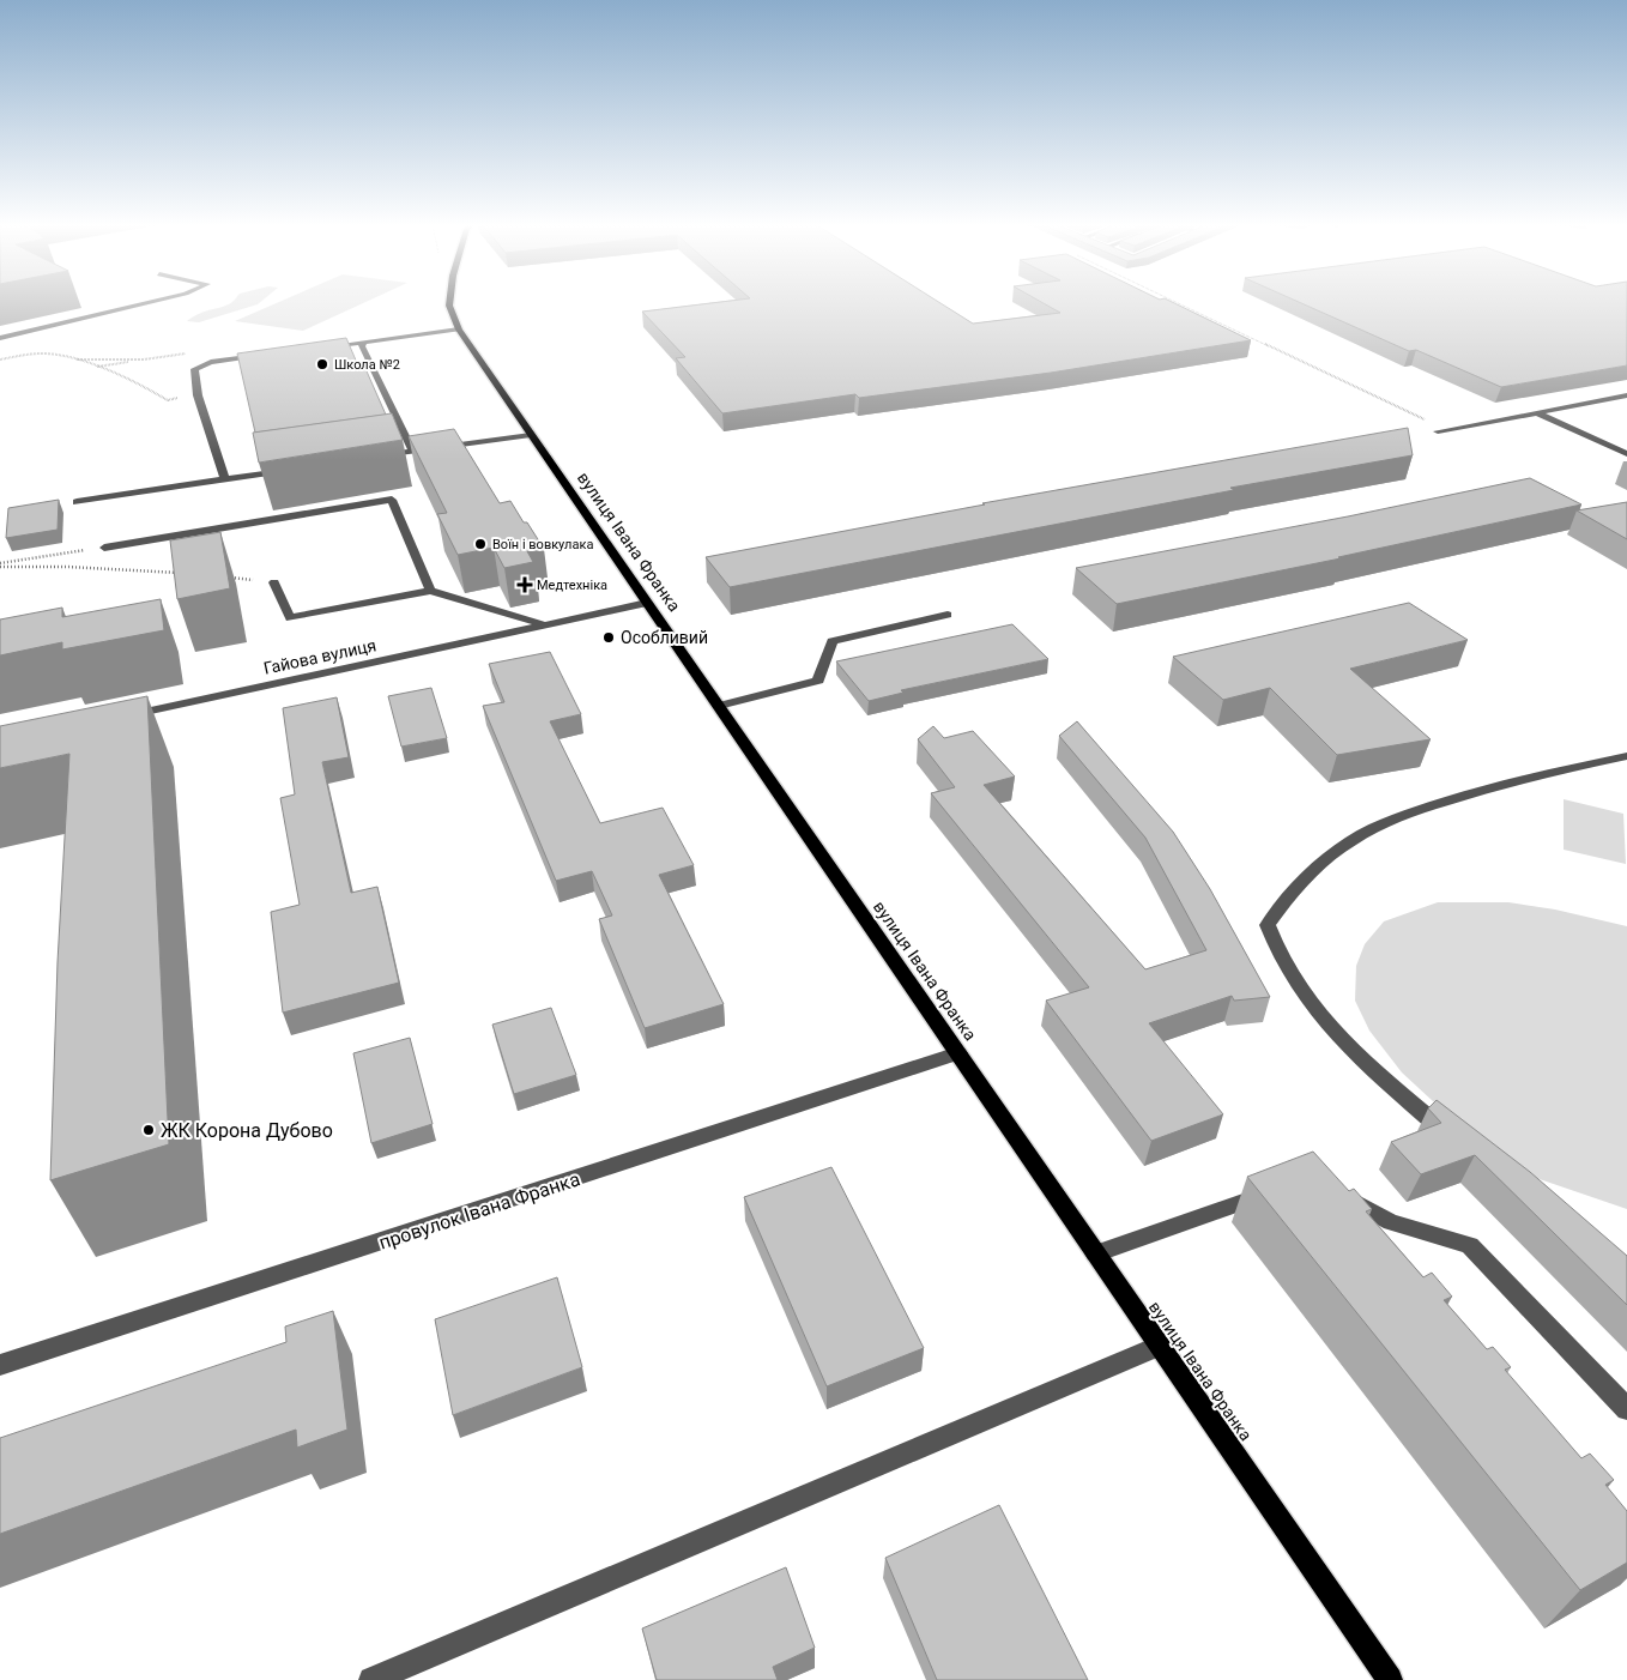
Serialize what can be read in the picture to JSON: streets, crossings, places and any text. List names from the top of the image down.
{
  "streets": {
    "main road": ["вулиця Івана Франка"],
    "street": ["Гайова вулиця", "провулок Івана Франка"]
  },
  "crossings": [
    ["вулиця Івана Франка", "Гайова вулиця"],
    ["вулиця Івана Франка", "провулок Івана Франка"]
  ],
  "places": {
    "other": [
      "Школа №2",
      "Воїн і вовкулака",
      "Особливий",
      "ЖК Корона Дубово"
    ],
    "health": ["Медтехніка"]
  }
}
